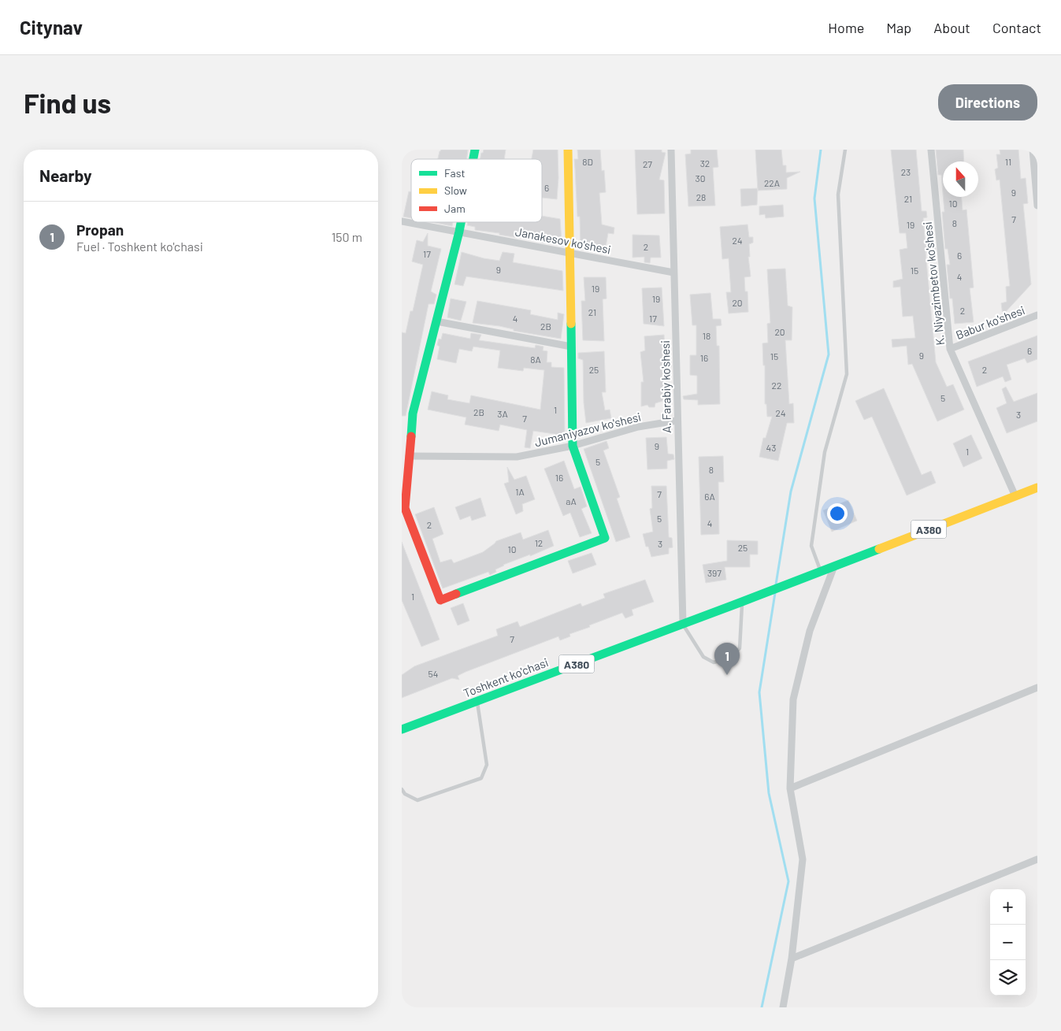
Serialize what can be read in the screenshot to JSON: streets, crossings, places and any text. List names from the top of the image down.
{
  "streets": {
    "main road": ["A380", "Toshkent ko'chasi"],
    "street": [
      "Janakesov ko'shesi",
      "K. Niyazimbetov ko'shesi",
      "Babur ko'shesi",
      "A. Farabiy ko'shesi",
      "Jumaniyazov ko'shesi"
    ]
  },
  "crossings": [
    ["Janakesov ko'shesi", "A. Farabiy ko'shesi"],
    ["K. Niyazimbetov ko'shesi", "Babur ko'shesi"],
    ["K. Niyazimbetov ko'shesi", "A380"],
    ["A. Farabiy ko'shesi", "Jumaniyazov ko'shesi"],
    ["A. Farabiy ko'shesi", "Toshkent ko'chasi"],
    ["A380", "Toshkent ko'chasi"]
  ],
  "house_numbers": [
    "8D",
    "11",
    "32",
    "27",
    "23",
    "30",
    "22A",
    "6",
    "9",
    "28",
    "21",
    "10",
    "7",
    "8",
    "19",
    "24",
    "2",
    "17",
    "6",
    "9",
    "15",
    "4",
    "19",
    "19",
    "20",
    "2",
    "21",
    "4",
    "17",
    "2B",
    "20",
    "18",
    "6",
    "9",
    "15",
    "16",
    "8A",
    "25",
    "2",
    "22",
    "5",
    "1",
    "2B",
    "24",
    "3A",
    "3",
    "7",
    "9",
    "43",
    "1",
    "5",
    "8",
    "16",
    "1A",
    "7",
    "6A",
    "aA",
    "5",
    "4",
    "2",
    "12",
    "3",
    "25",
    "10",
    "397",
    "1",
    "7",
    "54"
  ],
  "legend": ["Fast", "Slow", "Jam"],
  "north": "top",
  "page": {
    "header": "Citynav",
    "nav": [
      "Home",
      "Map",
      "About",
      "Contact"
    ],
    "buttons": "Directions",
    "title": "Find us",
    "heading": "Nearby",
    "list": [
      {
        "mark": "1",
        "name": "Propan",
        "note": "Fuel · Toshkent ko'chasi",
        "value": "150 m"
      }
    ],
    "pins": "1",
    "map_buttons": ["+", "−"]
  }
}
